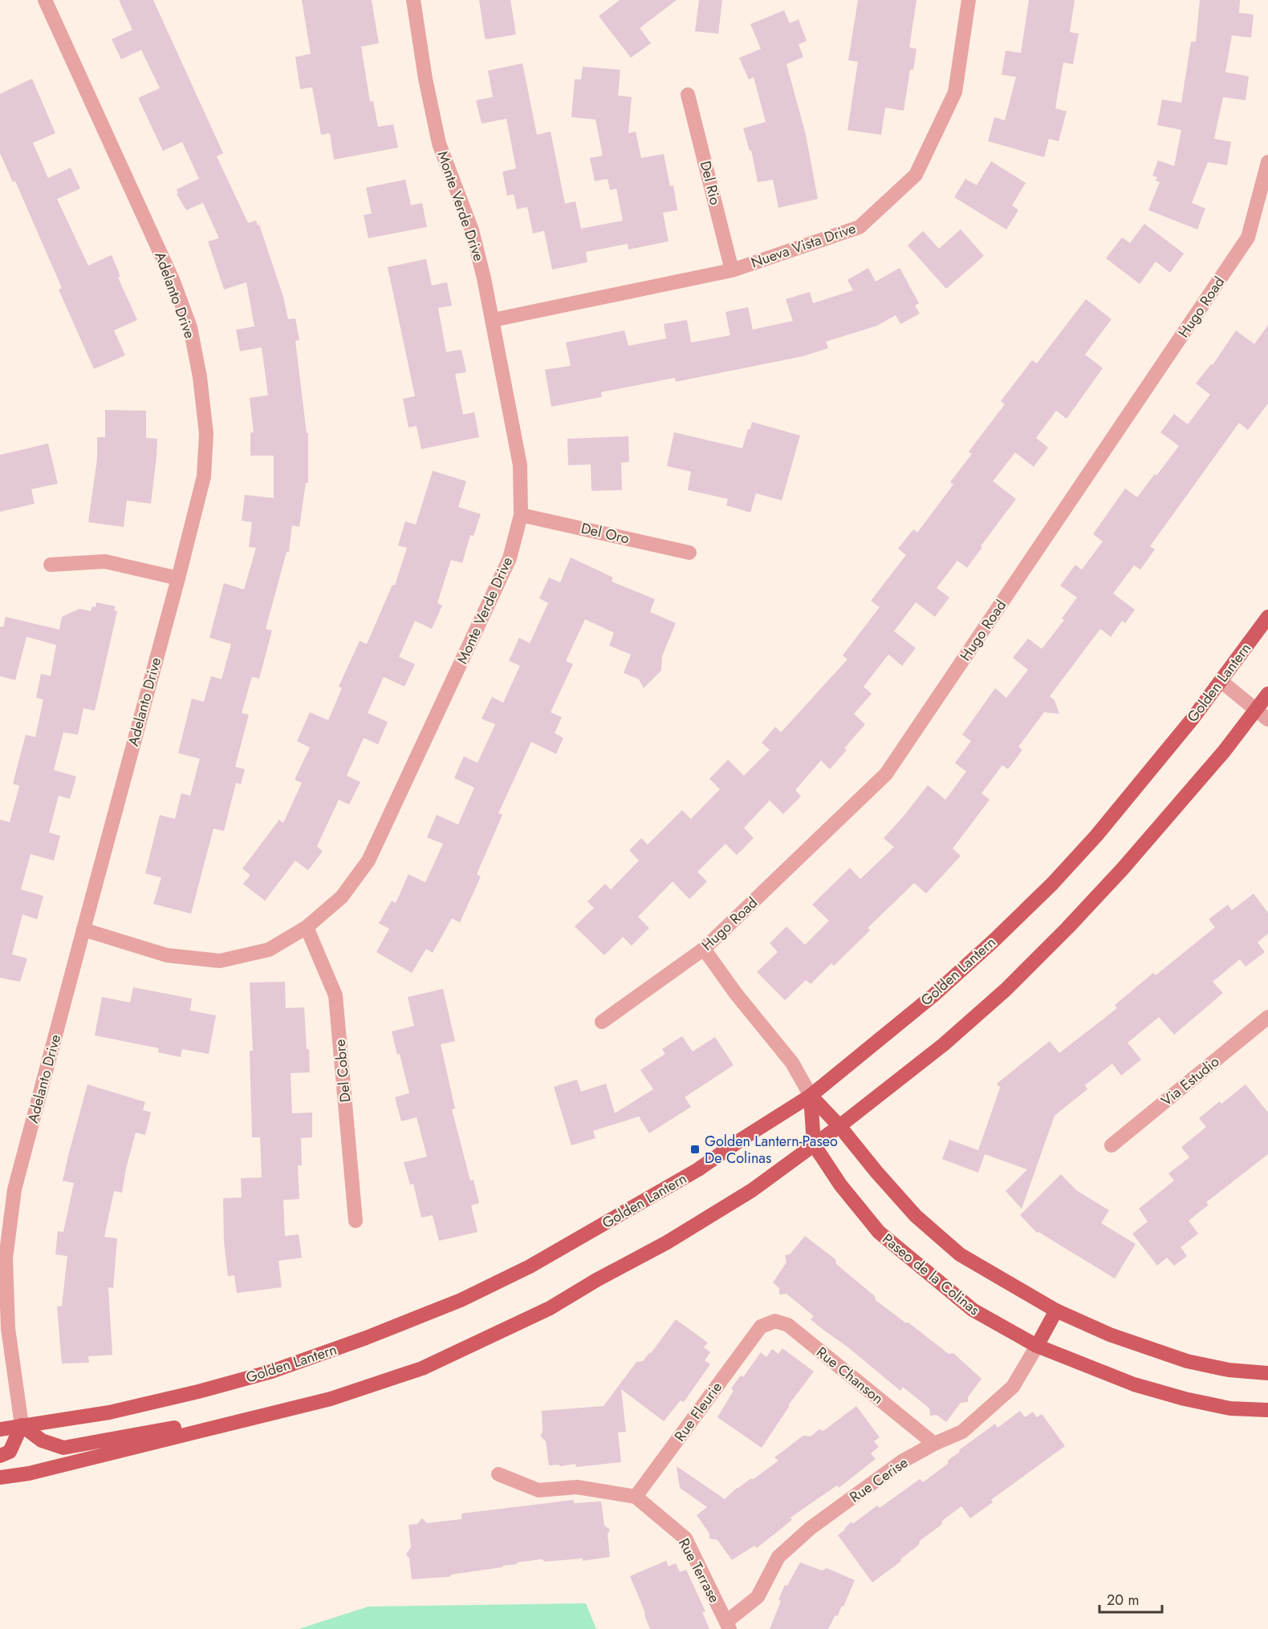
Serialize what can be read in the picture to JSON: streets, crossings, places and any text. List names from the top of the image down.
{
  "streets": {
    "main road": ["Golden Lantern", "Paseo de la Colinas"],
    "street": [
      "Del Rio",
      "Monte Verde Drive",
      "Nueva Vista Drive",
      "Adelanto Drive",
      "Hugo Road",
      "Del Oro",
      "Del Cobre",
      "Via Estudio",
      "Rue Chanson",
      "Rue Fleurie",
      "Rue Cerise",
      "Rue Terrase"
    ]
  },
  "crossings": [
    ["Del Rio", "Nueva Vista Drive"],
    ["Monte Verde Drive", "Nueva Vista Drive"],
    ["Monte Verde Drive", "Adelanto Drive"],
    ["Monte Verde Drive", "Del Oro"],
    ["Monte Verde Drive", "Del Cobre"],
    ["Adelanto Drive", "Golden Lantern"],
    ["Hugo Road", "Paseo de la Colinas"],
    ["Golden Lantern", "Paseo de la Colinas"],
    ["Paseo de la Colinas", "Rue Cerise"],
    ["Rue Chanson", "Rue Fleurie"],
    ["Rue Chanson", "Rue Cerise"],
    ["Rue Fleurie", "Rue Terrase"],
    ["Rue Cerise", "Rue Terrase"]
  ],
  "places": {
    "transit": ["Golden Lantern-Paseo De Colinas"]
  },
  "scale_bar": "20 m"
}
